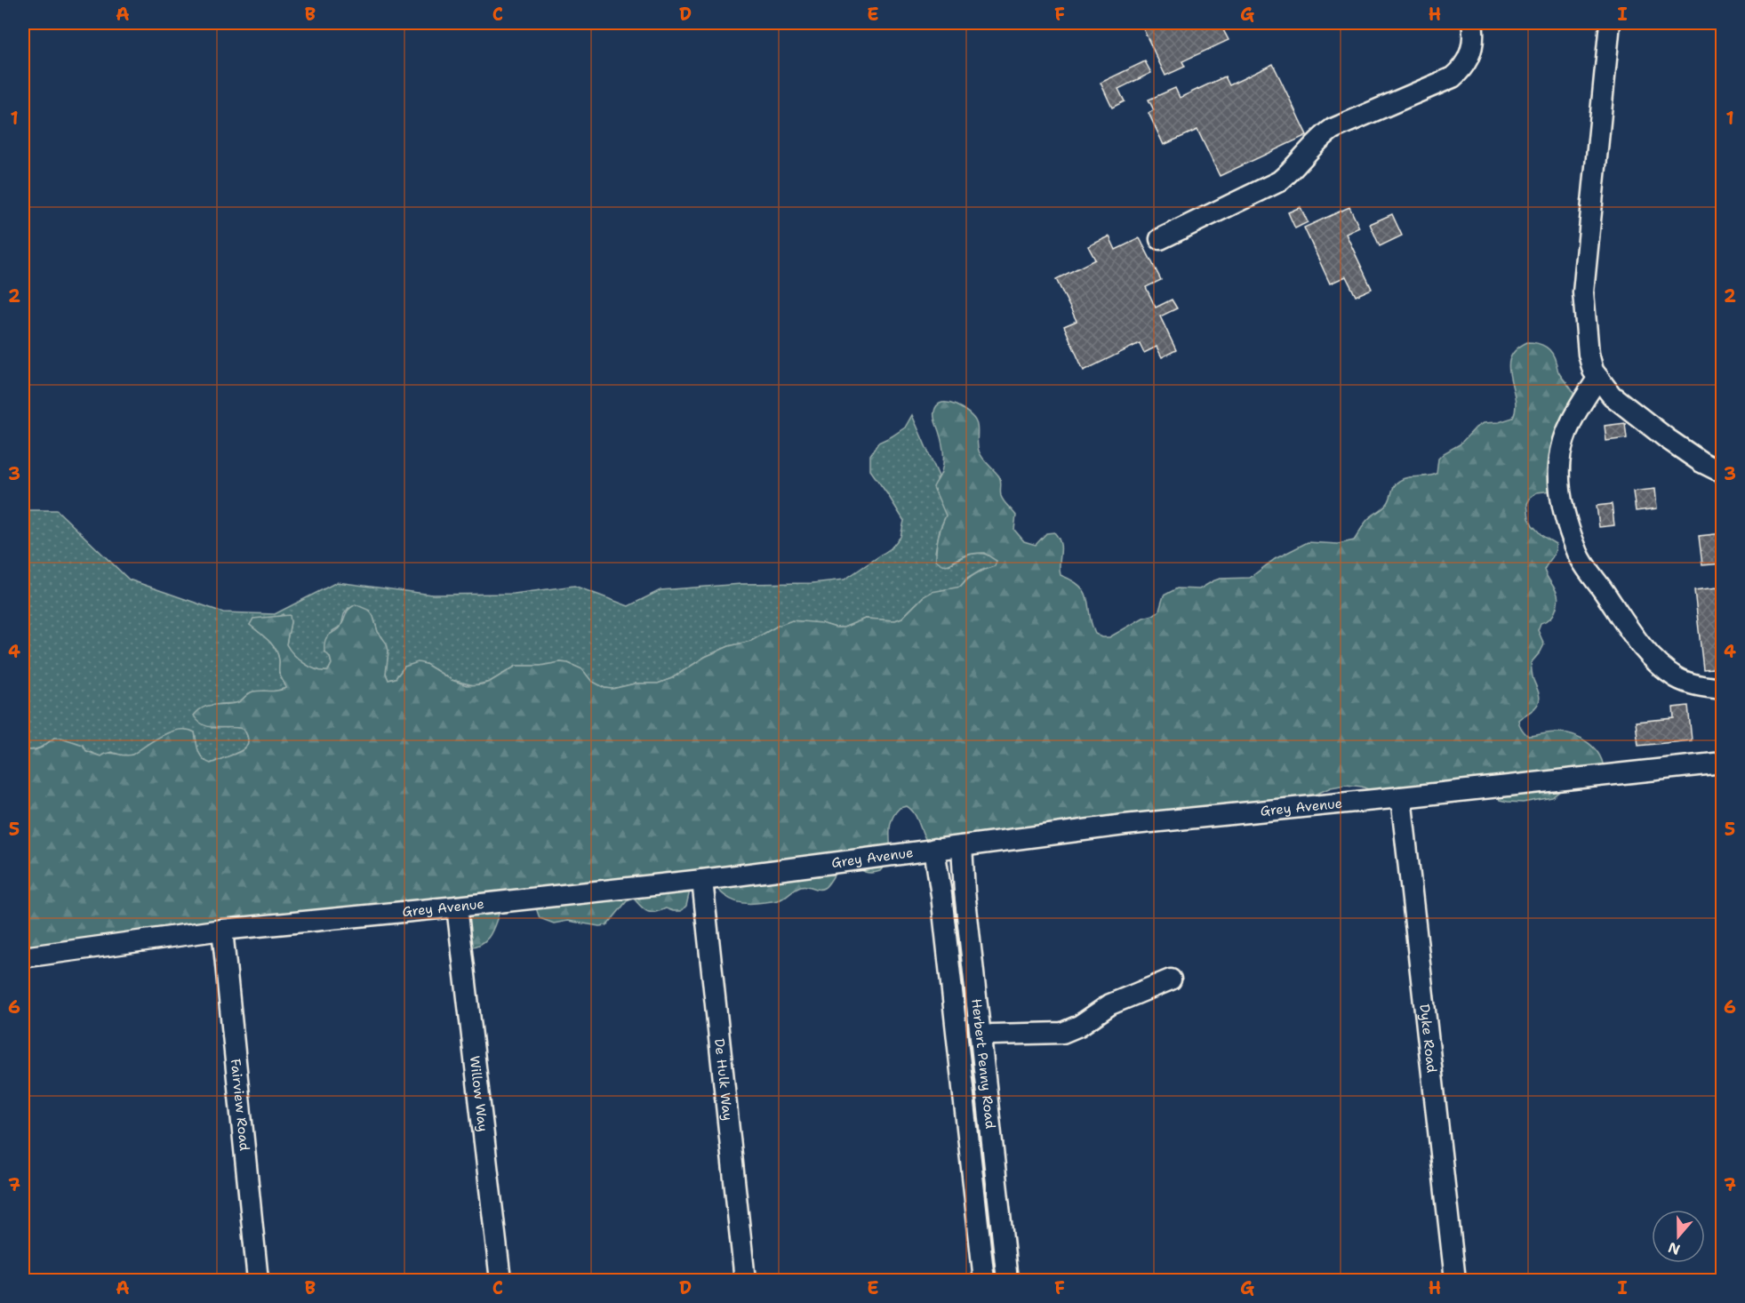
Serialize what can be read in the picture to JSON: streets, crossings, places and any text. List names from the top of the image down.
{
  "streets": {
    "street": [
      "Grey Avenue",
      "Dyke Road",
      "Herbert Penny Road",
      "De Hulk Way",
      "Willow Way",
      "Fairview Road"
    ]
  },
  "crossings": [
    ["Grey Avenue", "Dyke Road"],
    ["Grey Avenue", "Herbert Penny Road"],
    ["Grey Avenue", "De Hulk Way"],
    ["Grey Avenue", "Willow Way"],
    ["Grey Avenue", "Fairview Road"]
  ],
  "north": "bottom",
  "grid": {
    "columns": [
      "A",
      "B",
      "C",
      "D",
      "E",
      "F",
      "G",
      "H",
      "I"
    ],
    "rows": [
      "1",
      "2",
      "3",
      "4",
      "5",
      "6",
      "7"
    ]
  }
}
